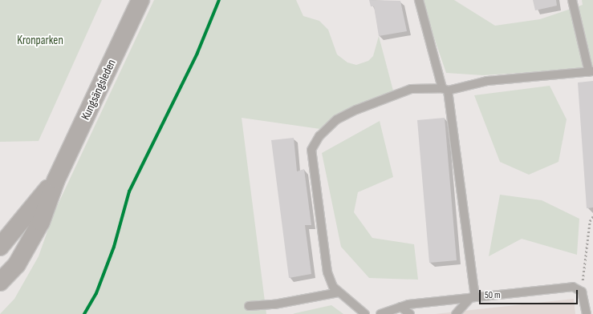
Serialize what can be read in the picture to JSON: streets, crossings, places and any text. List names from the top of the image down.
{
  "streets": {
    "main road": ["Kungsängsleden"]
  },
  "parks": ["Kronparken"],
  "scale_bar": "50 m"
}
